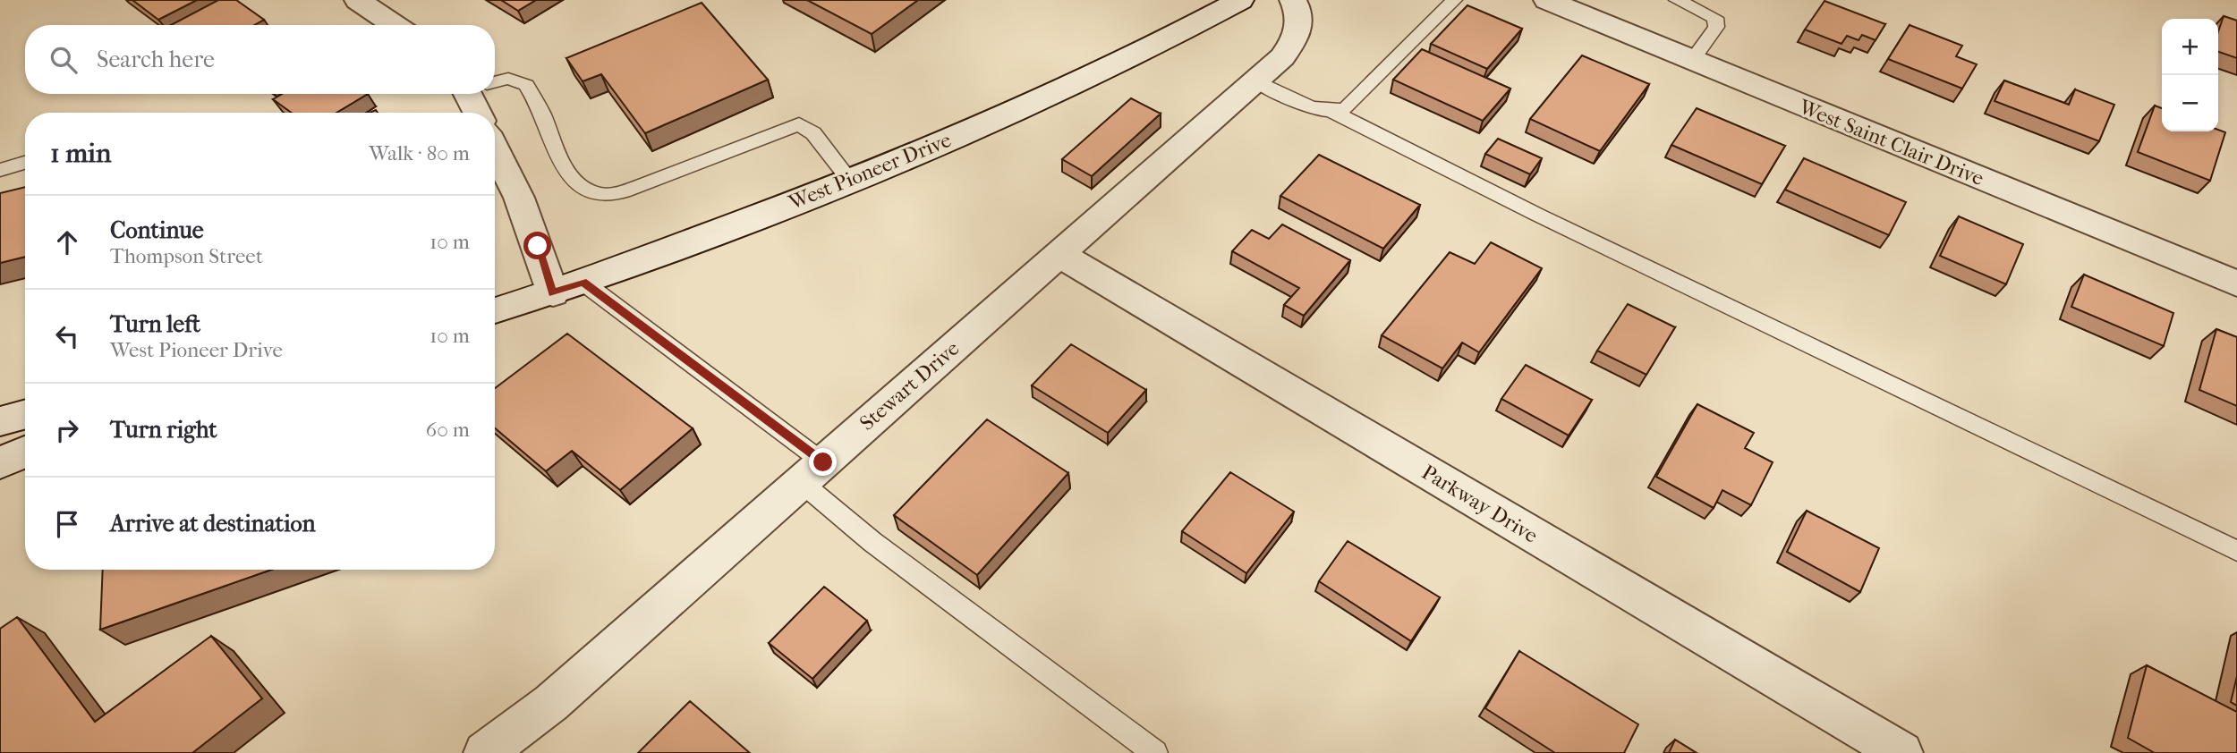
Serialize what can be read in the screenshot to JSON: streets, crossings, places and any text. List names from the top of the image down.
{
  "streets": {
    "street": [
      "West Saint Clair Drive",
      "West Pioneer Drive",
      "Stewart Drive",
      "Parkway Drive"
    ]
  },
  "crossings": [
    ["Stewart Drive", "Parkway Drive"]
  ],
  "page": {
    "map_buttons": ["+", "−"],
    "search": "Search here",
    "heading": ["1 min", "Walk · 80 m"],
    "list": [
      ["Continue", "Thompson Street", "10 m"],
      ["Turn left", "West Pioneer Drive", "10 m"],
      ["Turn right", "60 m"],
      "Arrive at destination"
    ]
  }
}
